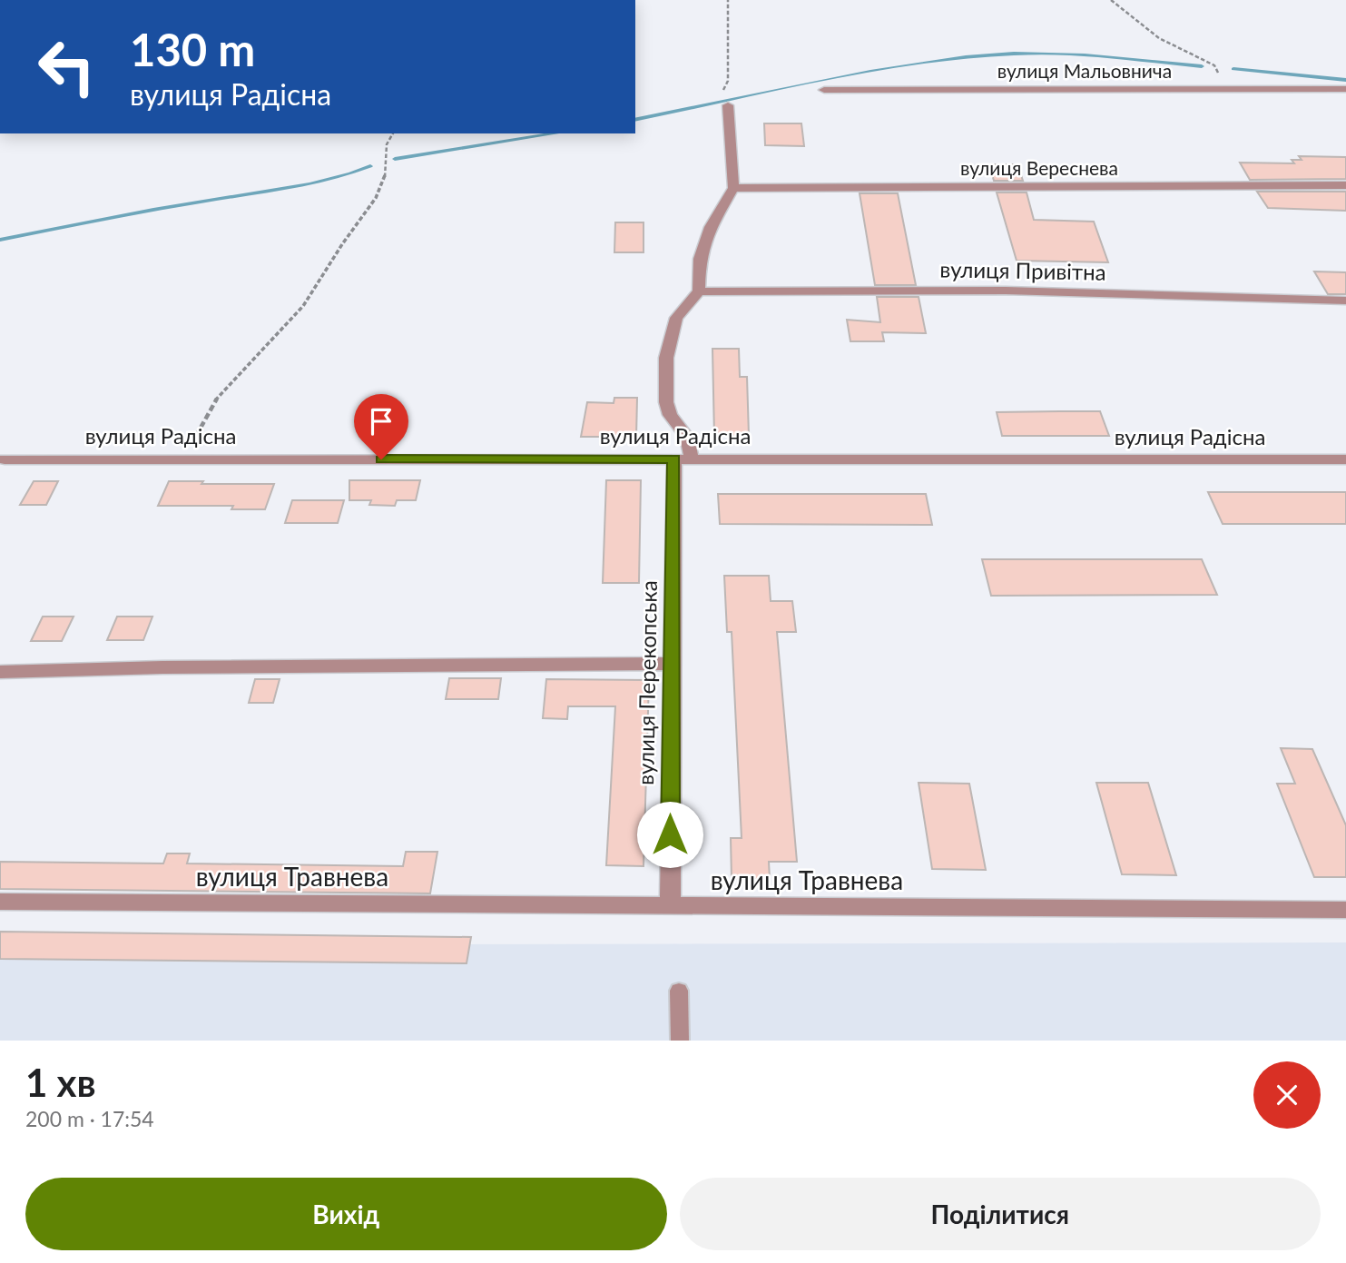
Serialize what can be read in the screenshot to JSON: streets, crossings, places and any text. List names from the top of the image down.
{
  "streets": {
    "street": [
      "вулиця Мальовнича",
      "вулиця Вереснева",
      "вулиця Привітна",
      "вулиця Радісна",
      "вулиця Перекопська",
      "вулиця Травнева"
    ]
  },
  "crossings": [
    ["вулиця Привітна", "вулиця Перекопська"],
    ["вулиця Радісна", "вулиця Перекопська"],
    ["вулиця Перекопська", "вулиця Травнева"]
  ],
  "page": {
    "turn": ["130 m", "вулиця Радісна"],
    "heading": ["1 хв", "200 m · 17:54"],
    "buttons": ["Вихід", "Поділитися"]
  }
}
